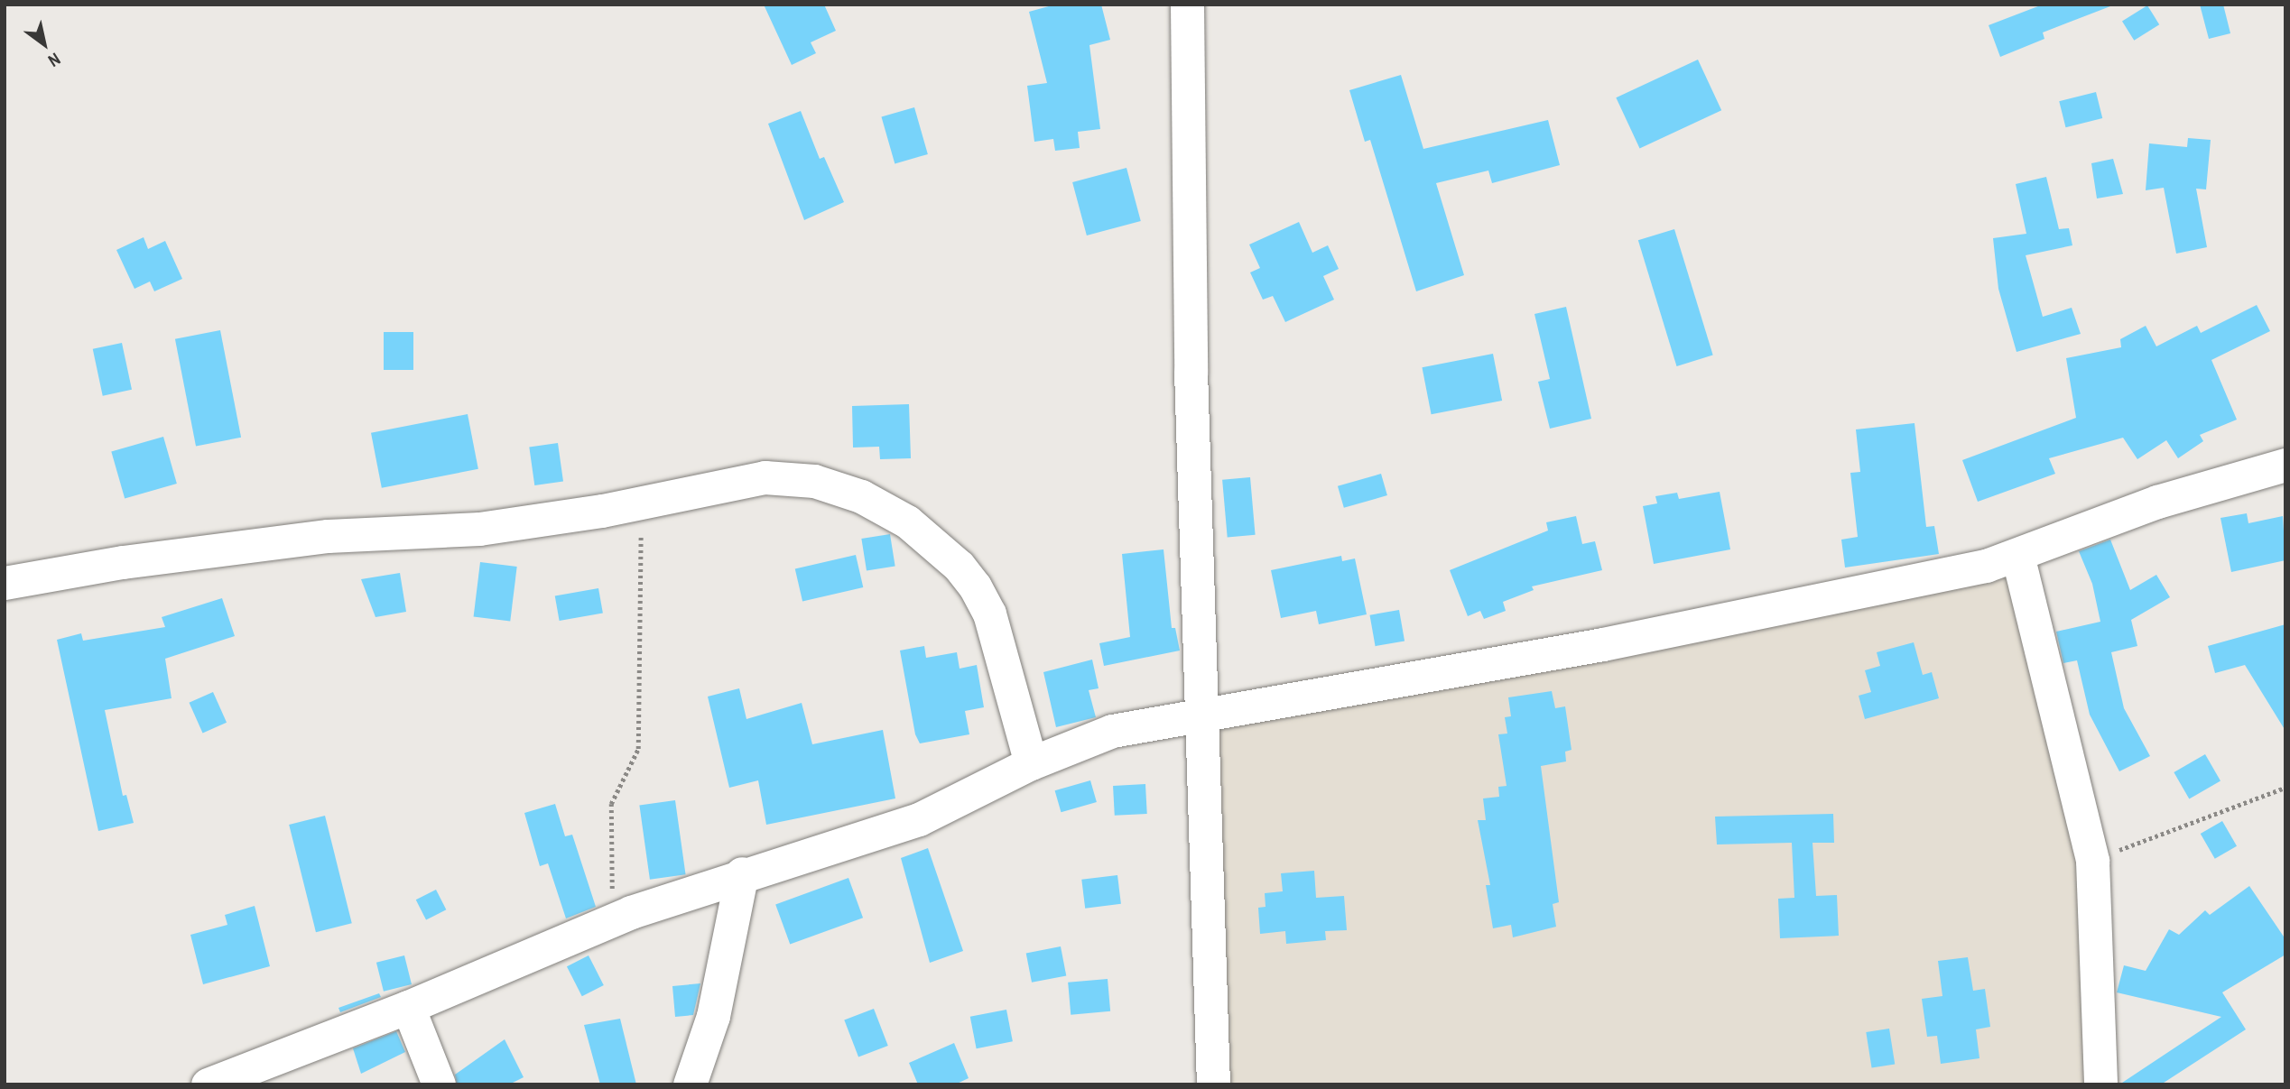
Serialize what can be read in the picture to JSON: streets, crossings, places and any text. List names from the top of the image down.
{
  "north": "bottom right"
}
